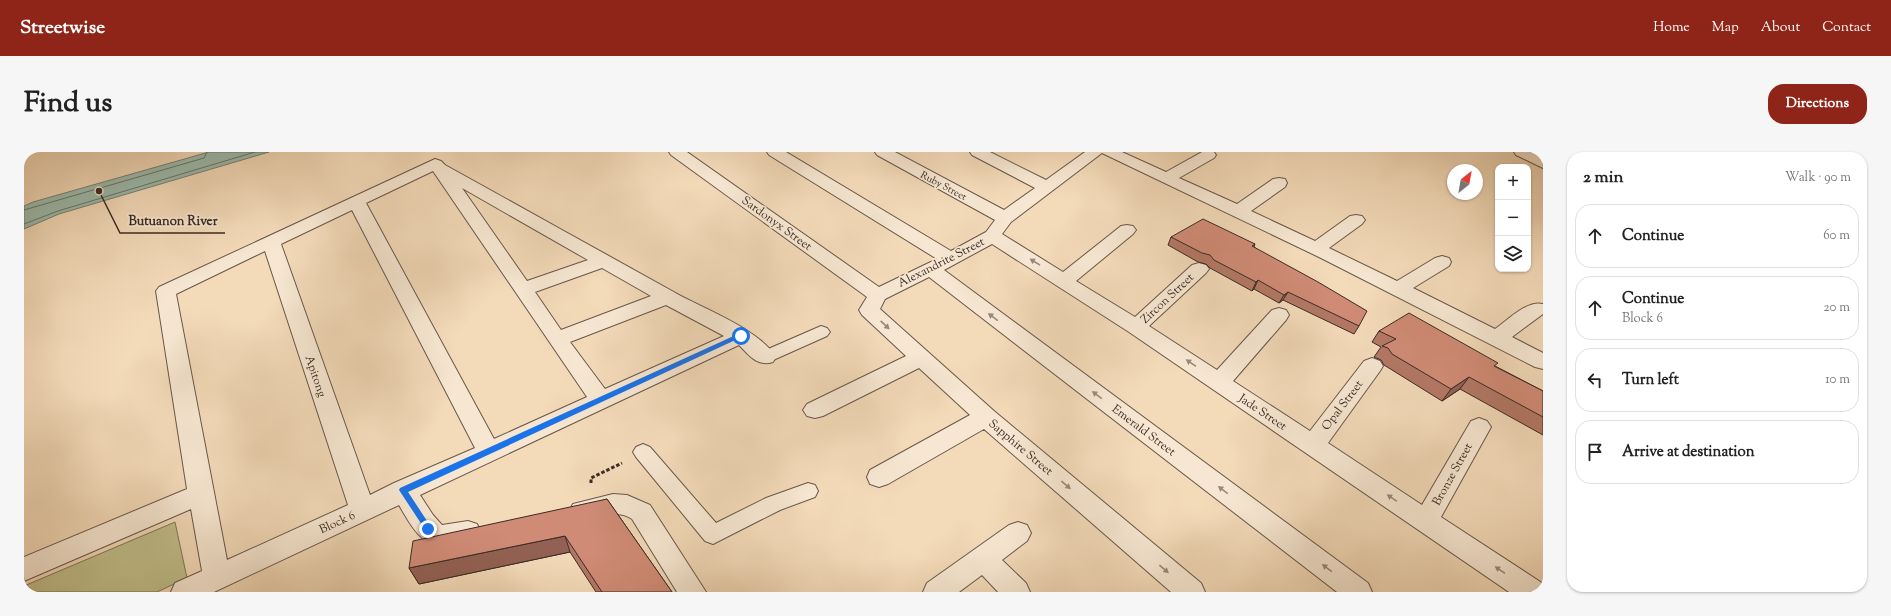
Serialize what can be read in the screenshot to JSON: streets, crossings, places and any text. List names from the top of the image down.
{
  "streets": {
    "street": [
      "Ruby Street",
      "Sardonyx Street",
      "Alexandrite Street",
      "Zircon Street",
      "Apitong",
      "Opal Street",
      "Jade Street",
      "Emerald Street",
      "Sapphire Street",
      "Bronze Street",
      "Block 6"
    ]
  },
  "crossings": [
    ["Ruby Street", "Alexandrite Street"],
    ["Sardonyx Street", "Alexandrite Street"],
    ["Sardonyx Street", "Sapphire Street"],
    ["Alexandrite Street", "Jade Street"],
    ["Alexandrite Street", "Emerald Street"],
    ["Alexandrite Street", "Sapphire Street"],
    ["Zircon Street", "Jade Street"],
    ["Apitong", "Block 6"],
    ["Opal Street", "Jade Street"],
    ["Jade Street", "Bronze Street"]
  ],
  "one_way": ["Emerald Street"],
  "places": ["Butuanon River"],
  "north": "top right",
  "page": {
    "header": "Streetwise",
    "nav": [
      "Home",
      "Map",
      "About",
      "Contact"
    ],
    "title": "Find us",
    "buttons": "Directions",
    "heading": ["2 min", "Walk · 90 m"],
    "map_buttons": ["+", "−"],
    "list": [
      ["Continue", "60 m"],
      ["Continue", "Block 6", "20 m"],
      ["Turn left", "10 m"],
      "Arrive at destination"
    ]
  }
}
